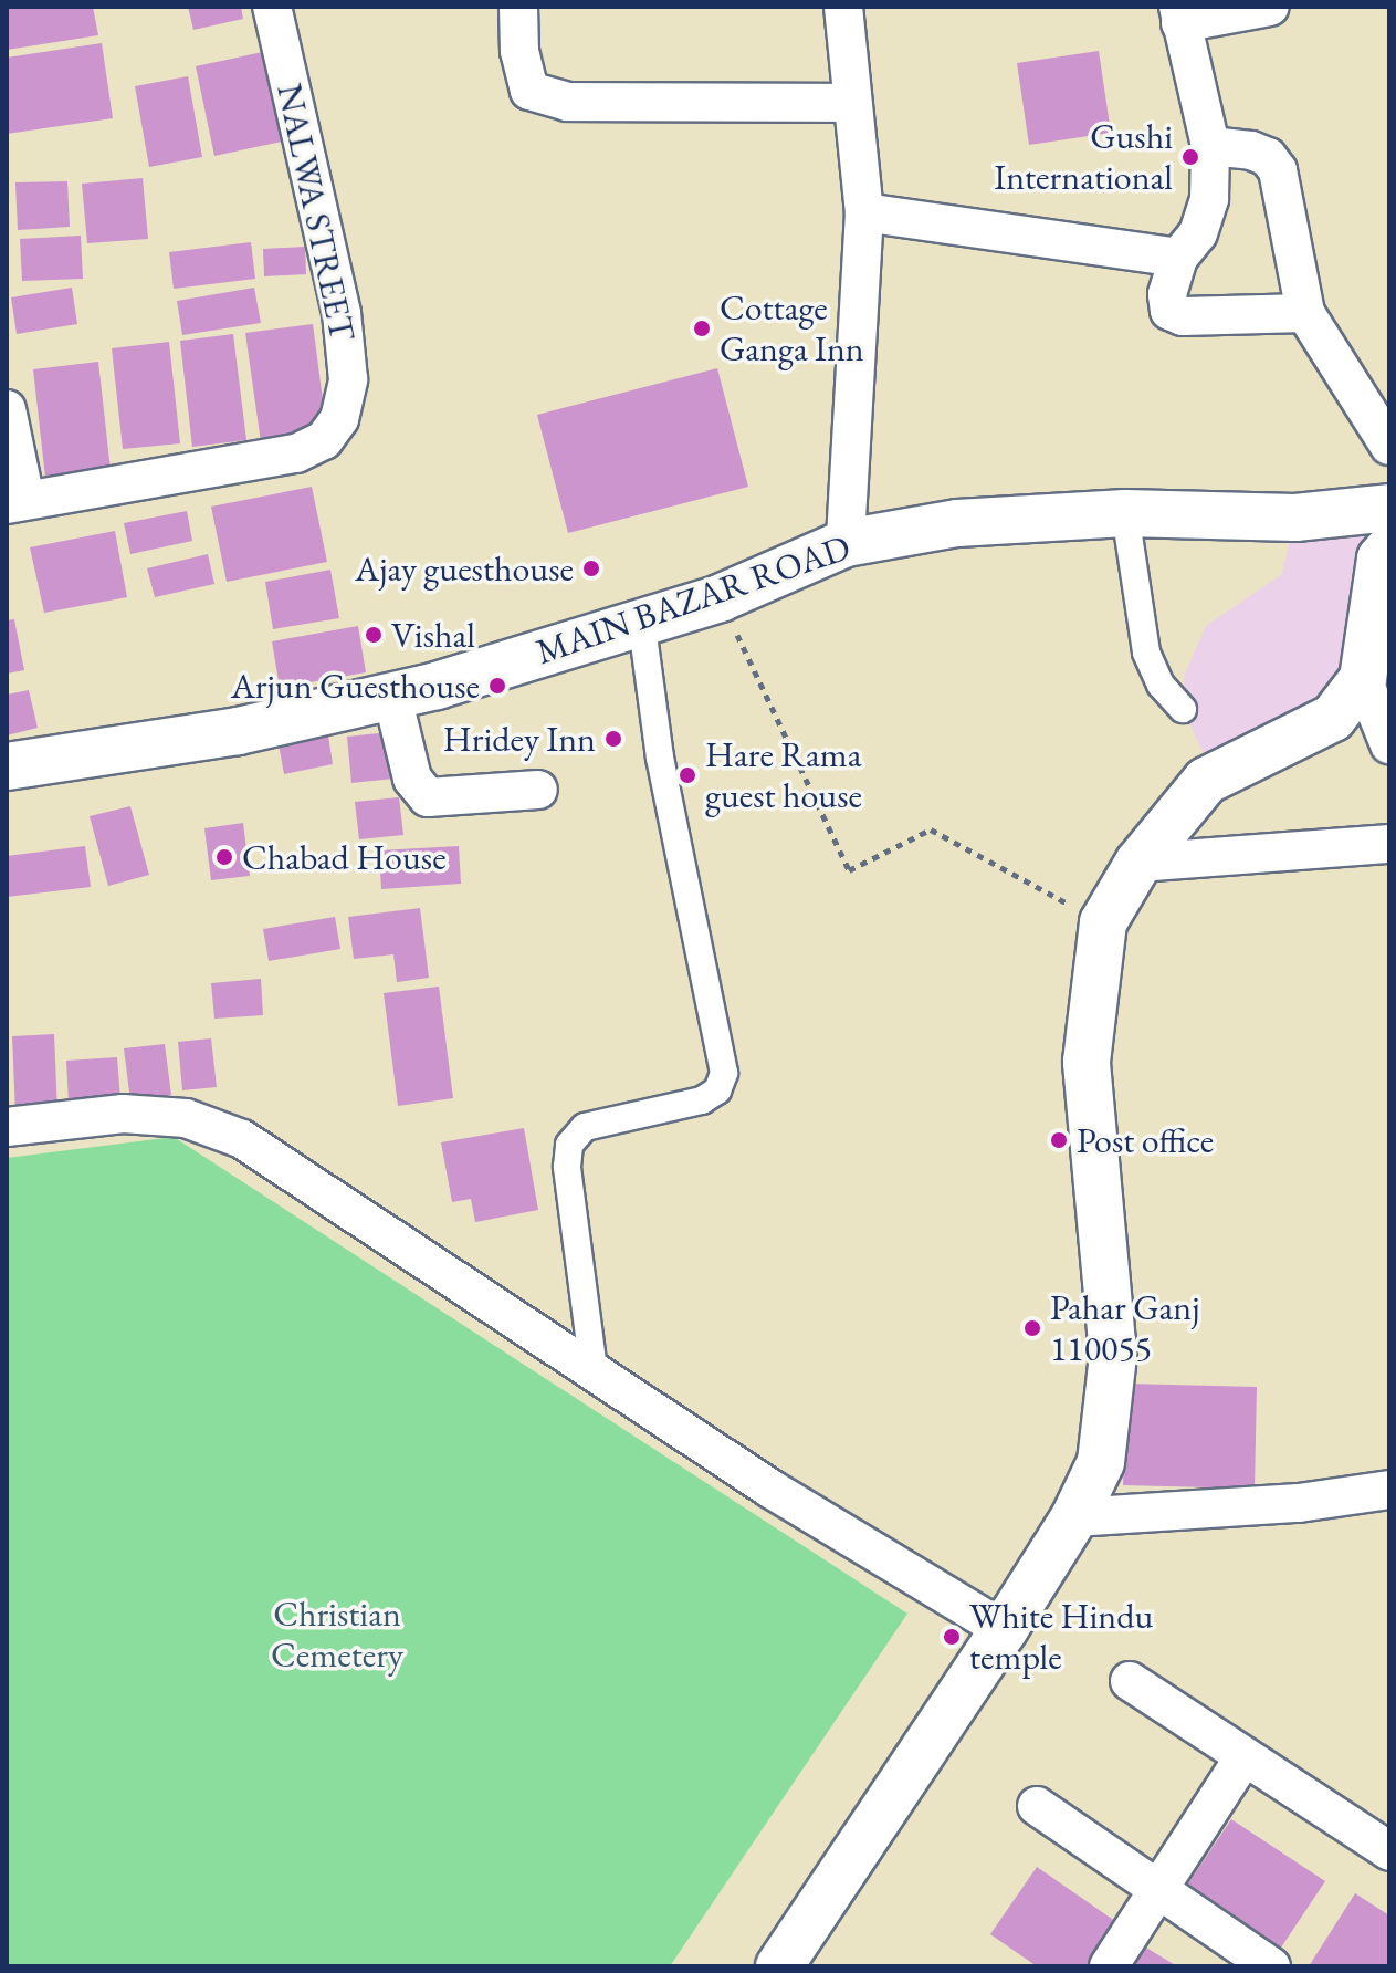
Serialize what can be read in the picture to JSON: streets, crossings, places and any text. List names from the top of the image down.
{
  "streets": {
    "street": ["NALWA STREET", "MAIN BAZAR ROAD"]
  },
  "parks": ["Christian Cemetery"],
  "places": [
    "Gushi International",
    "Cottage Ganga Inn",
    "Ajay guesthouse",
    "Vishal",
    "Arjun Guesthouse",
    "Hridey Inn",
    "Hare Rama guest house",
    "Chabad House",
    "Post office",
    "Pahar Ganj 110055",
    "White Hindu temple"
  ]
}
